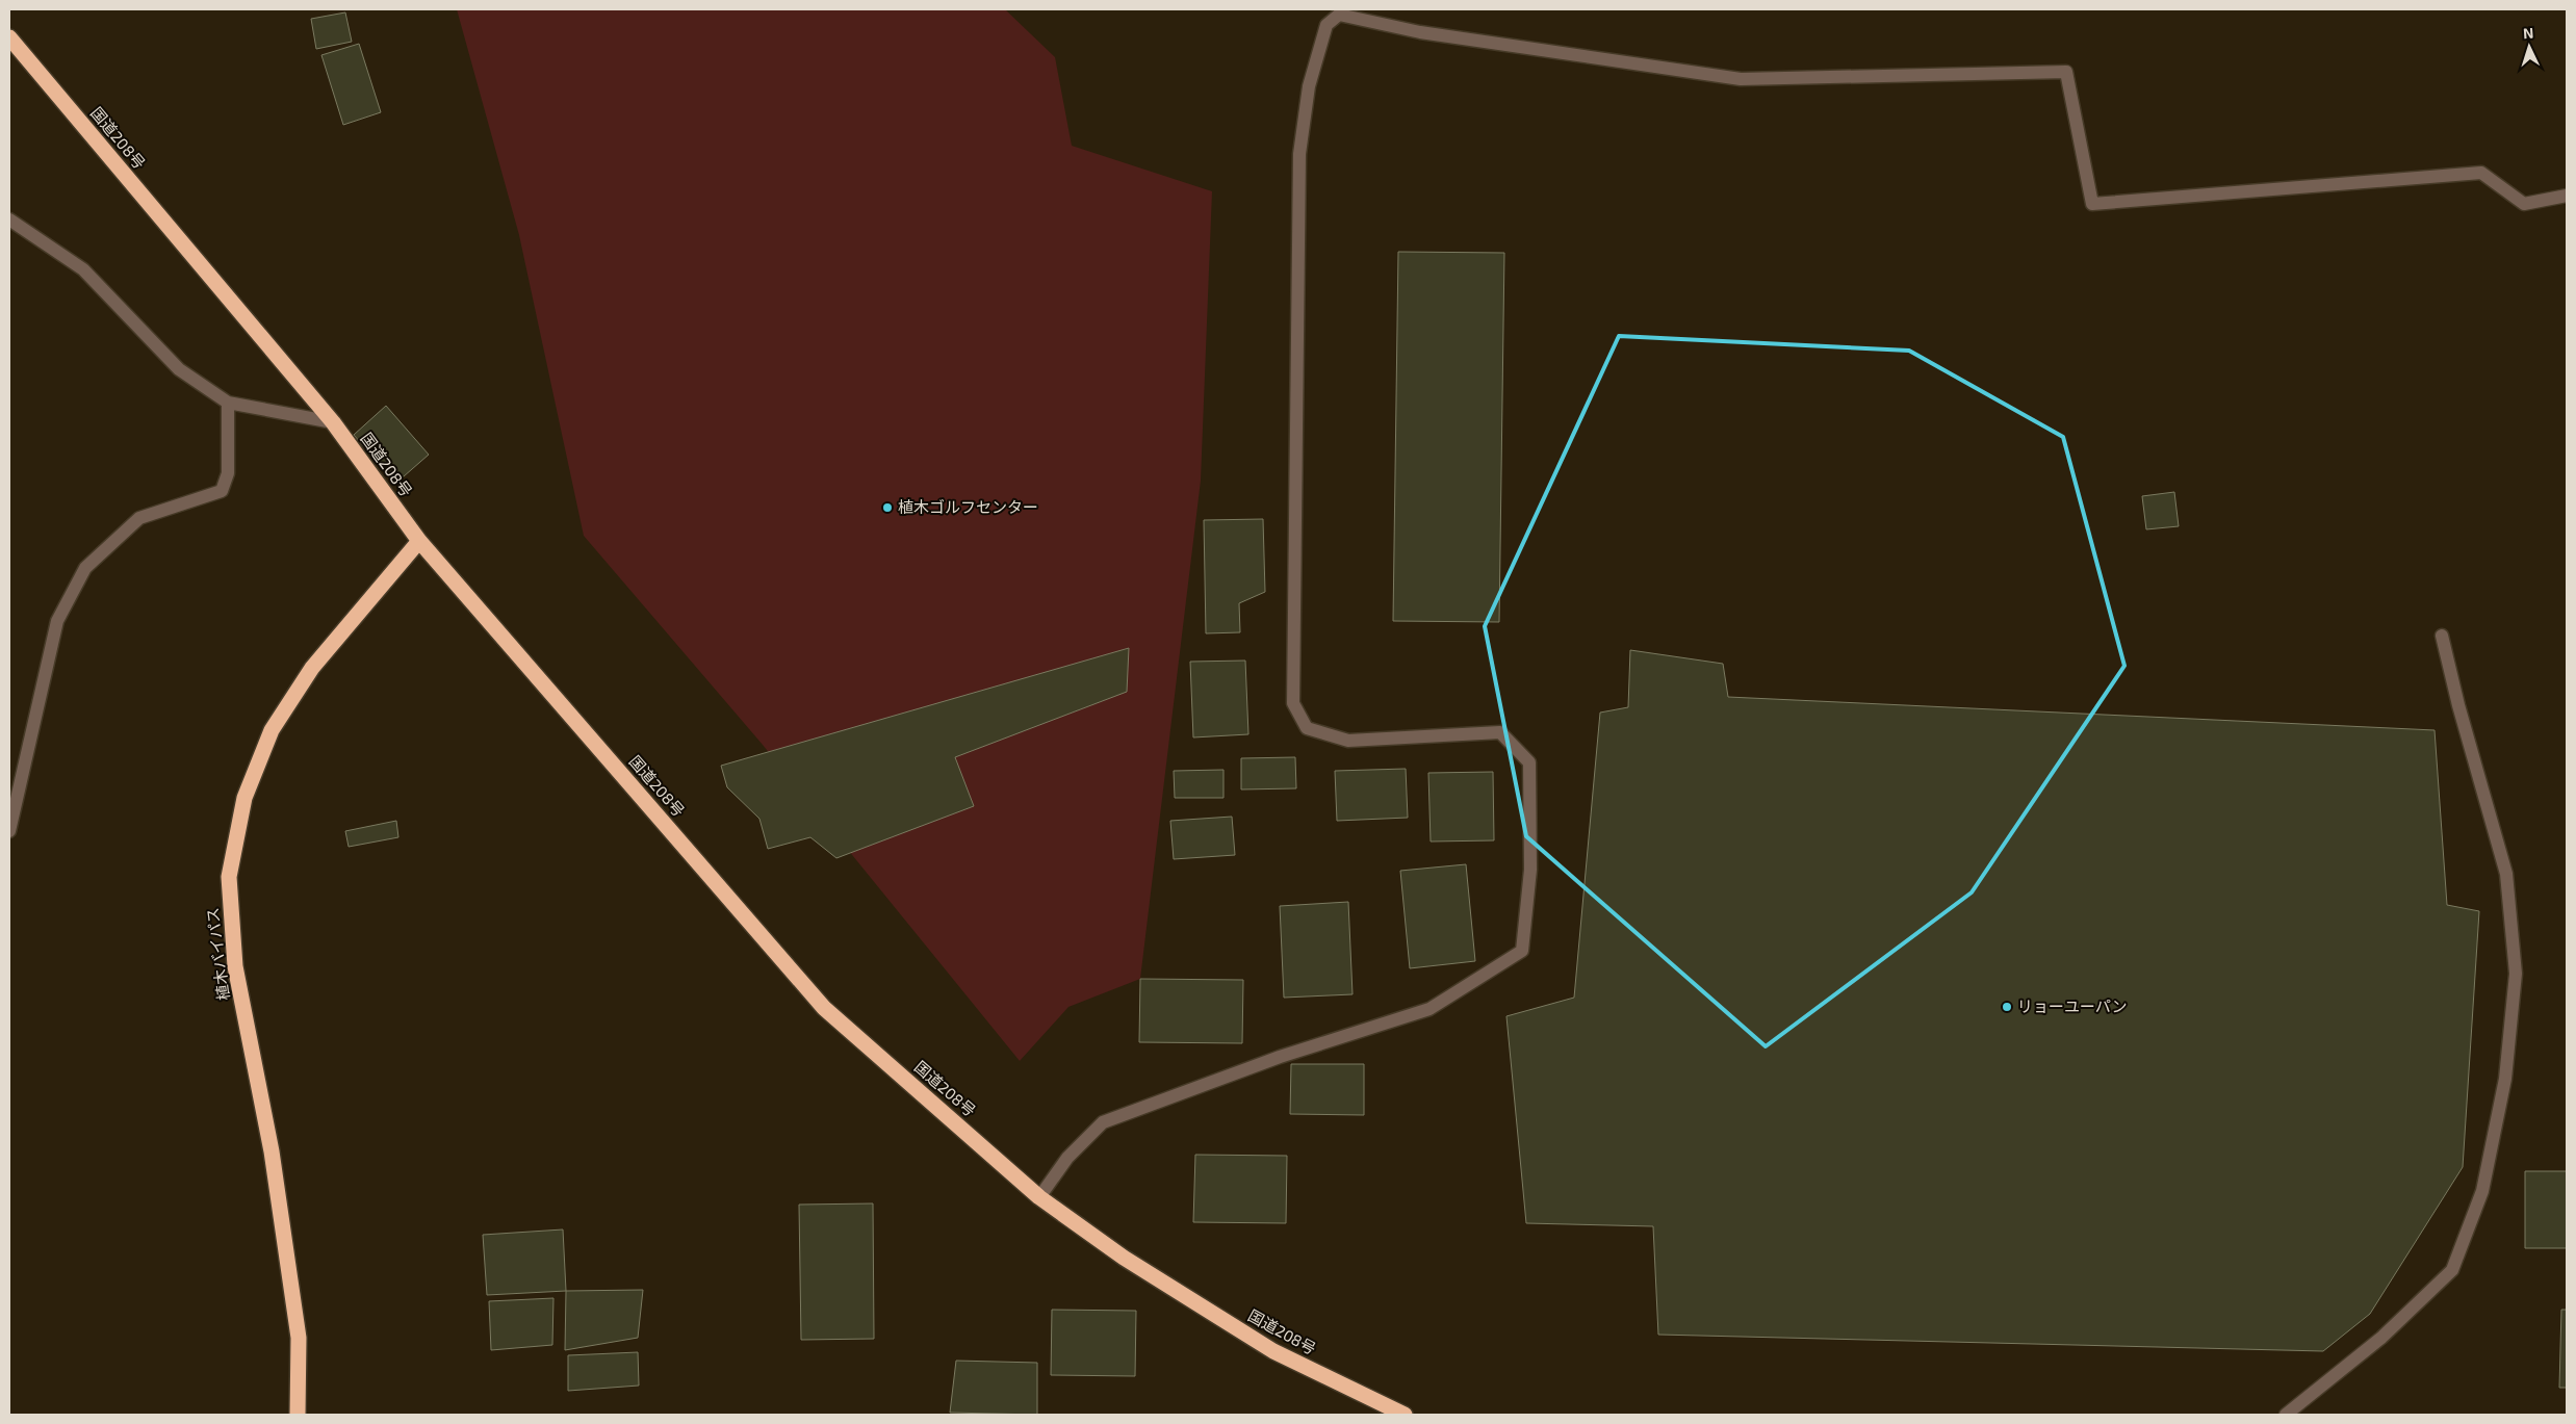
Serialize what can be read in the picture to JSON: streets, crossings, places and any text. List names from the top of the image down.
{
  "streets": {
    "highway": ["国道208号", "植木バイパス"]
  },
  "crossings": [
    ["国道208号", "植木バイパス"]
  ],
  "places": ["植木ゴルフセンター", "リョーユーパン"],
  "north": "top"
}
